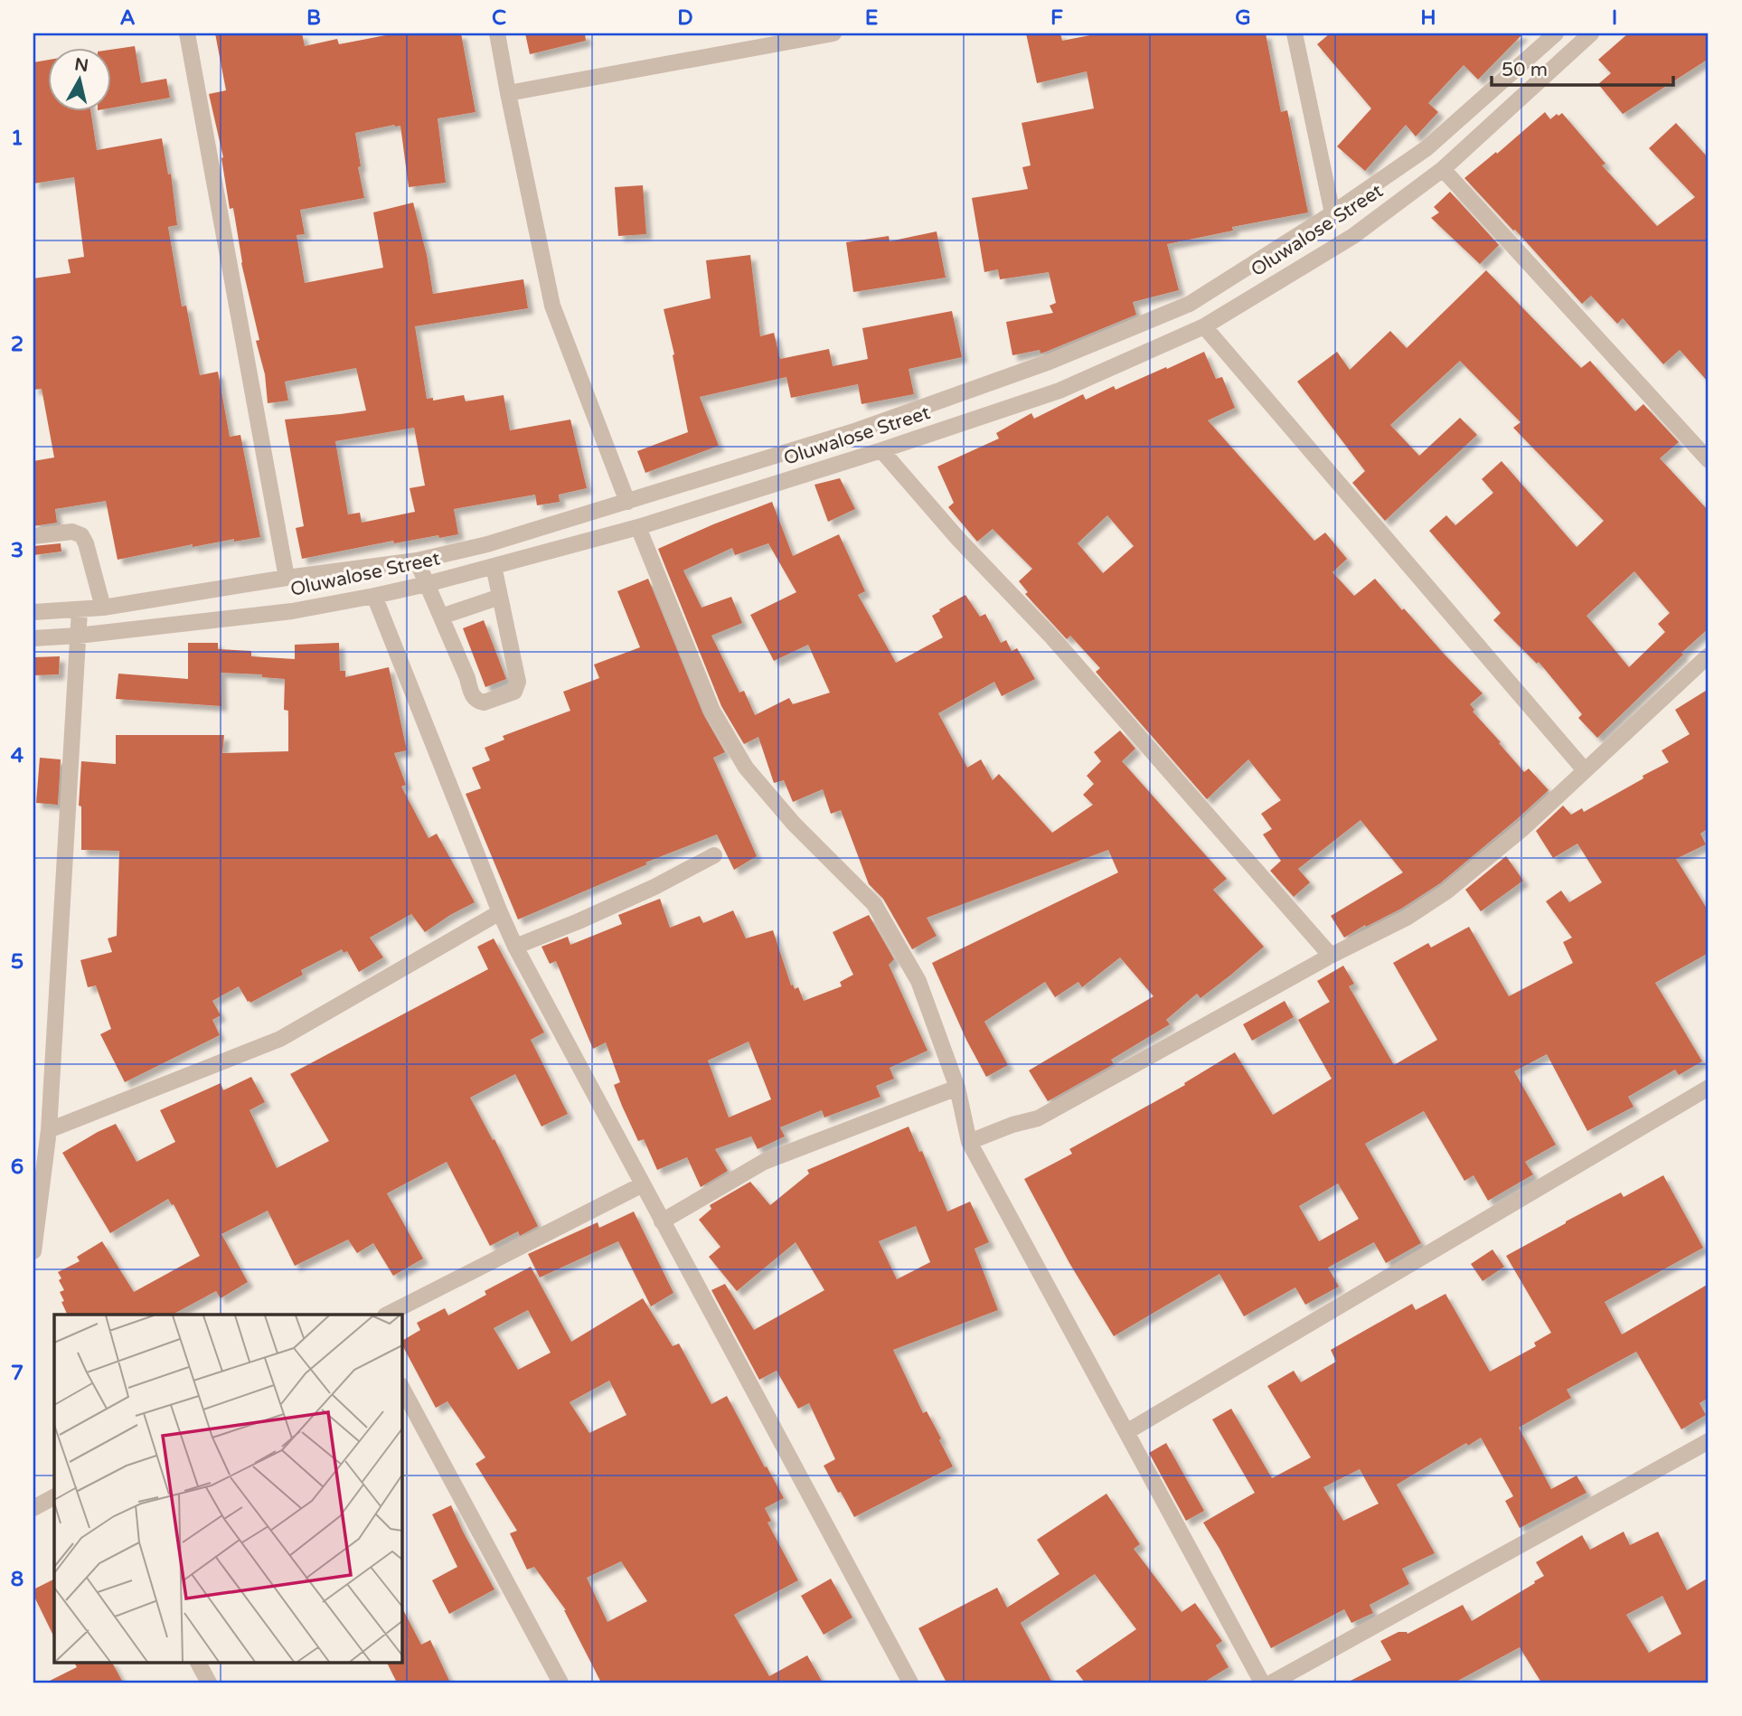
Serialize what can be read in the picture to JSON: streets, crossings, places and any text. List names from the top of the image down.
{
  "streets": {
    "street": ["Oluwalose Street"]
  },
  "scale_bar": "50 m",
  "north": "top",
  "grid": {
    "columns": [
      "A",
      "B",
      "C",
      "D",
      "E",
      "F",
      "G",
      "H",
      "I"
    ],
    "rows": [
      "1",
      "2",
      "3",
      "4",
      "5",
      "6",
      "7",
      "8"
    ]
  }
}
